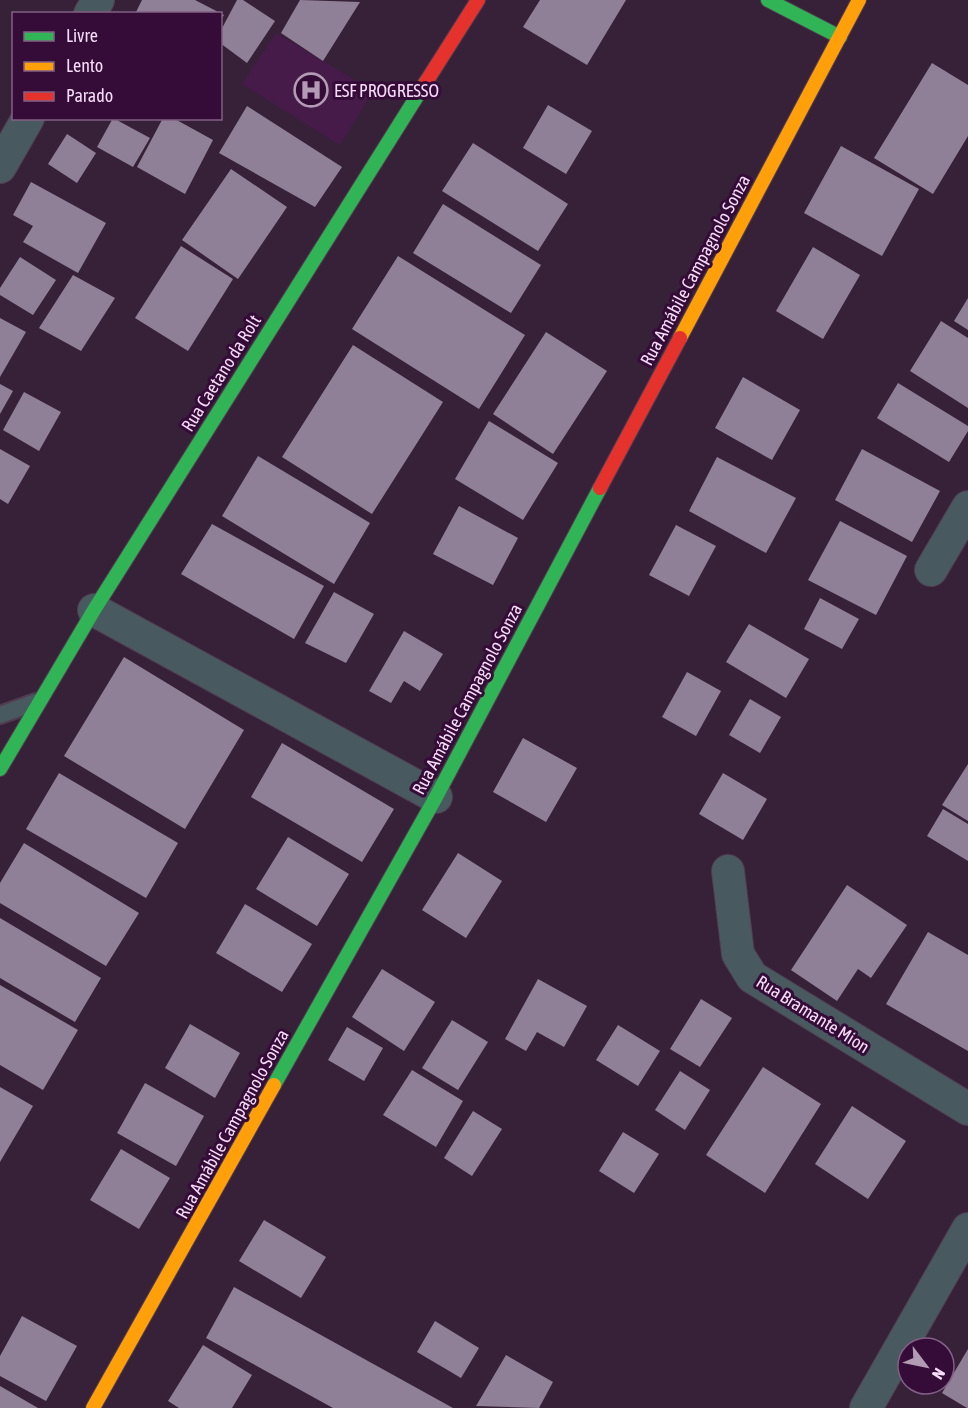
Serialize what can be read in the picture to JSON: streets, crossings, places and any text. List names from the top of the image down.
{
  "streets": {
    "street": ["Rua Amábile Campagnolo Sonza", "Rua Caetano da Rolt", "Rua Bramante Mion"]
  },
  "places": {
    "hospital": ["ESF PROGRESSO"]
  },
  "legend": ["Livre", "Lento", "Parado"],
  "north": "bottom right"
}
